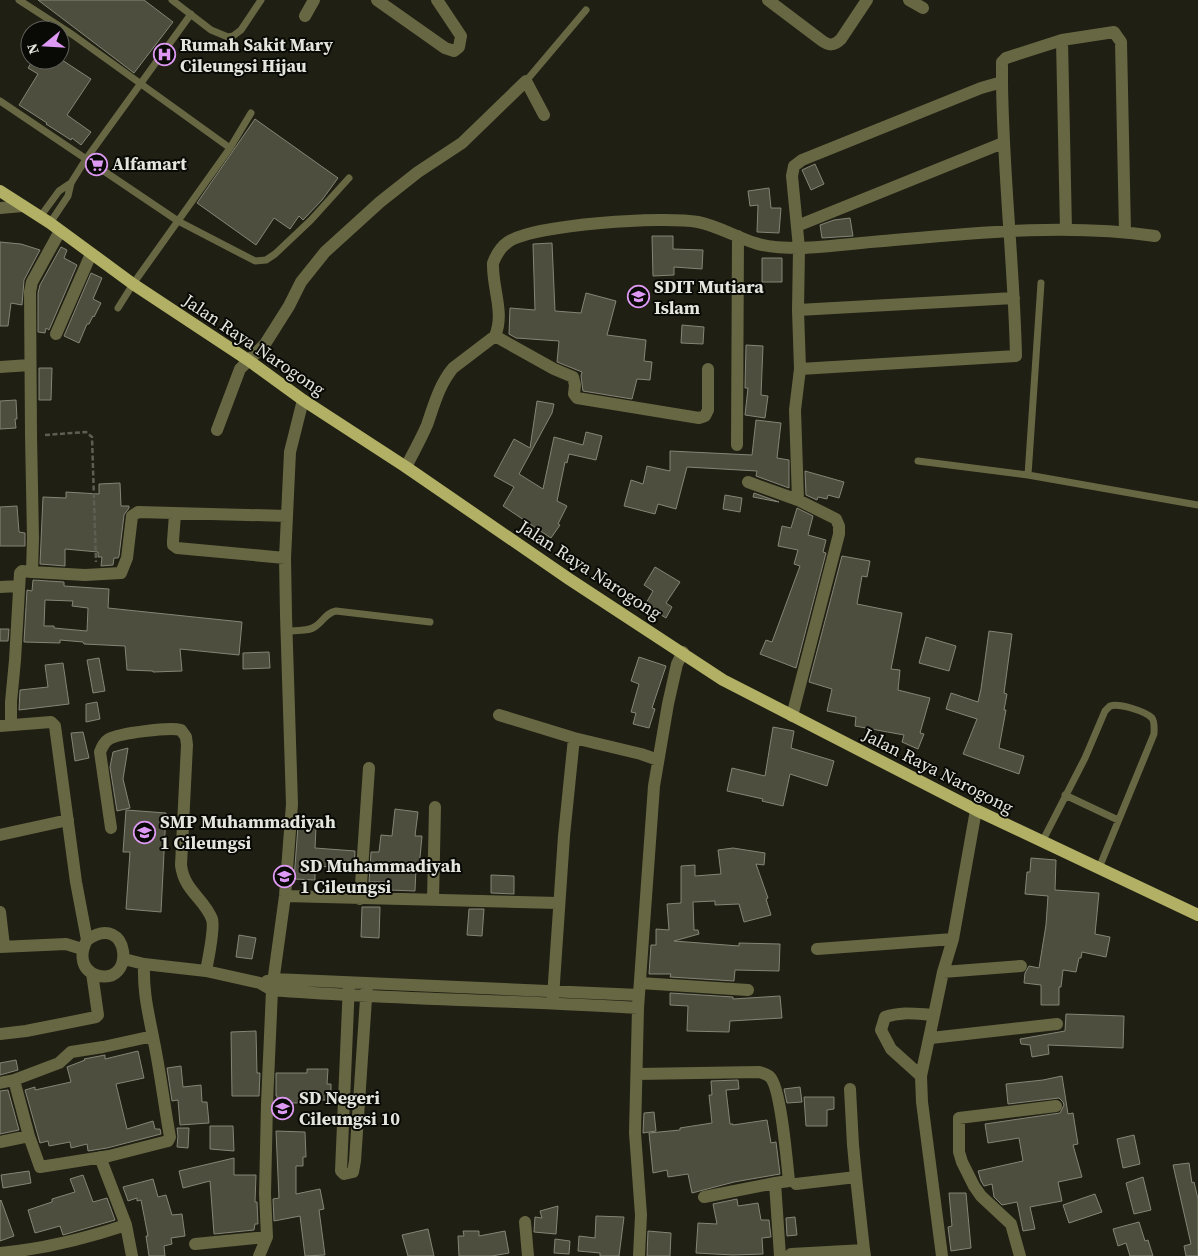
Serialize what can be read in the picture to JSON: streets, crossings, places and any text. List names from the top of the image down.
{
  "streets": {
    "main road": ["Jalan Raya Narogong"]
  },
  "places": {
    "hospital": ["Rumah Sakit Mary Cileungsi Hijau"],
    "supermarket": ["Alfamart"],
    "school or university": [
      "SDIT Mutiara Islam",
      "SMP Muhammadiyah 1 Cileungsi",
      "SD Muhammadiyah 1 Cileungsi",
      "SD Negeri Cileungsi 10"
    ]
  },
  "north": "left"
}
